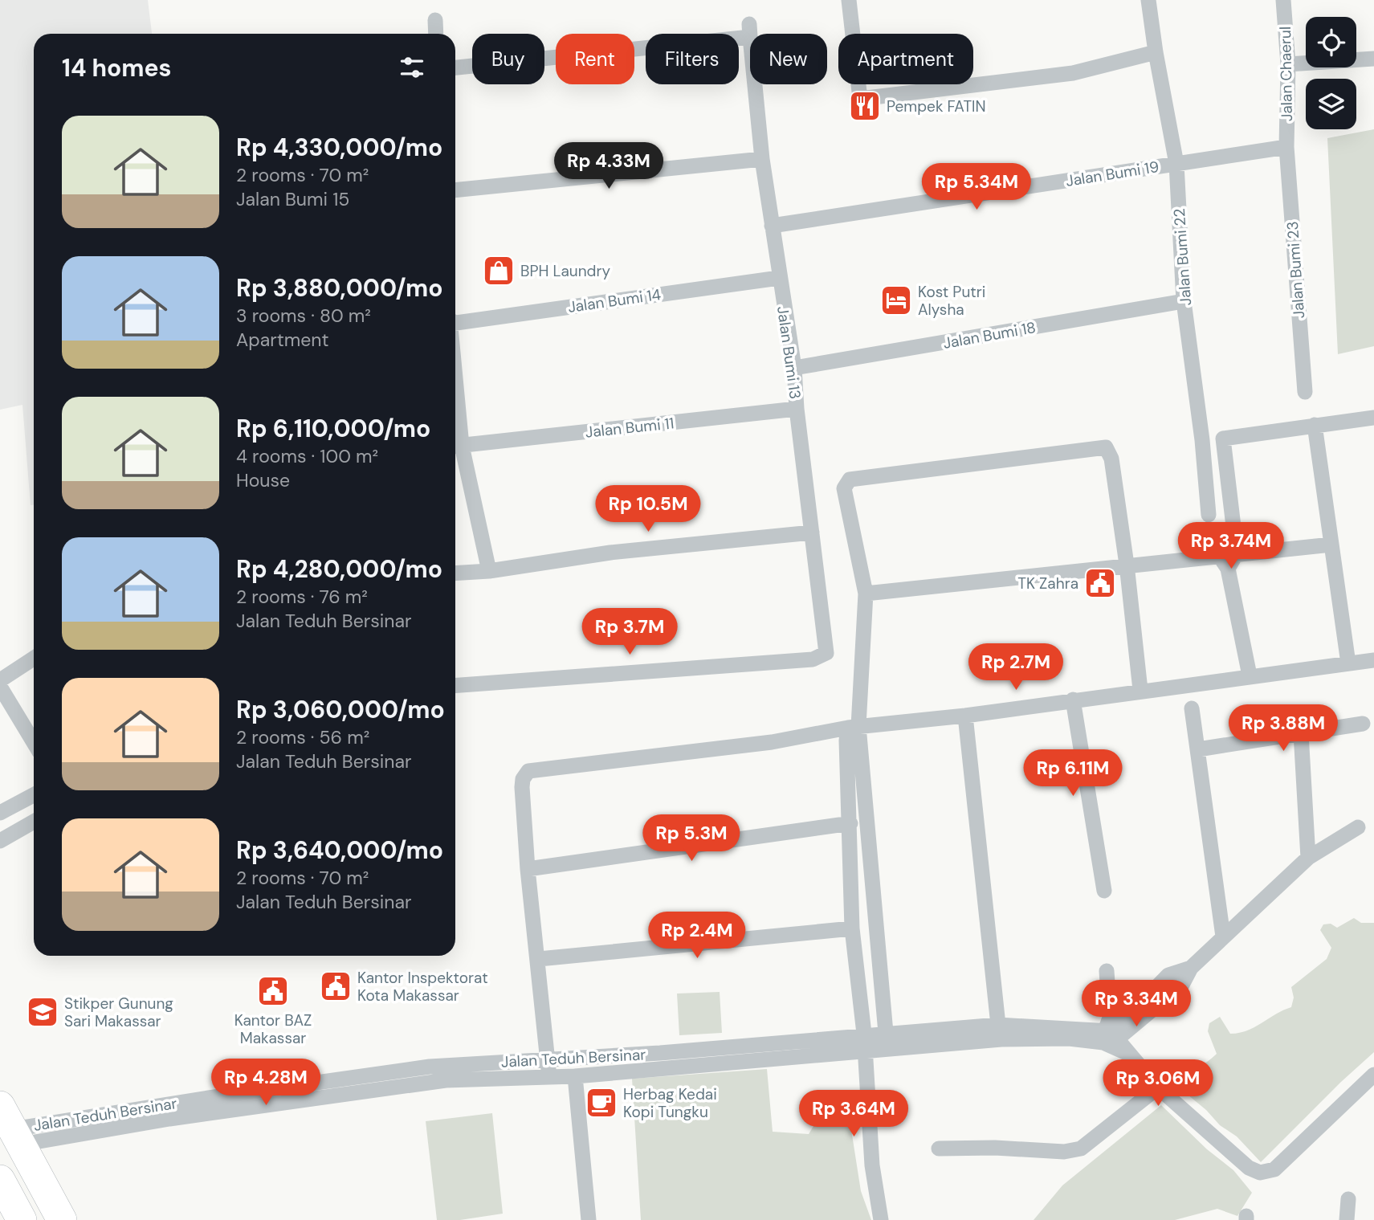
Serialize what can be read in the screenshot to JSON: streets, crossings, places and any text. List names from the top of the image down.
{
  "streets": {
    "street": [
      "Jalan Chaerul",
      "Jalan Bumi 19",
      "Jalan Bumi 22",
      "Jalan Bumi 23",
      "Jalan Bumi 14",
      "Jalan Bumi 18",
      "Jalan Bumi 13",
      "Jalan Bumi 11",
      "Jalan Teduh Bersinar"
    ]
  },
  "crossings": [
    ["Jalan Chaerul", "Jalan Bumi 19"],
    ["Jalan Chaerul", "Jalan Bumi 23"],
    ["Jalan Bumi 19", "Jalan Bumi 22"],
    ["Jalan Bumi 19", "Jalan Bumi 23"],
    ["Jalan Bumi 19", "Jalan Bumi 13"],
    ["Jalan Bumi 22", "Jalan Bumi 18"],
    ["Jalan Bumi 14", "Jalan Bumi 13"],
    ["Jalan Bumi 18", "Jalan Bumi 13"],
    ["Jalan Bumi 13", "Jalan Bumi 11"]
  ],
  "places": {
    "restaurant": ["Pempek FATIN"],
    "shop": ["BPH Laundry"],
    "hotel": ["Kost Putri Alysha"],
    "public building": ["TK Zahra", "Kantor Inspektorat Kota Makassar", "Kantor BAZ Makassar"],
    "school or university": ["Stikper Gunung Sari Makassar"],
    "cafe": ["Herbag Kedai Kopi Tungku"]
  },
  "page": {
    "chip": [
      "Buy",
      "Rent",
      "Filters",
      "New",
      "Apartment"
    ],
    "heading": "14 homes",
    "list": [
      {
        "name": "Rp 4,330,000/mo",
        "note": "2 rooms · 70 m² · Jalan Bumi 15"
      },
      {
        "name": "Rp 3,880,000/mo",
        "note": "3 rooms · 80 m² · Apartment"
      },
      {
        "name": "Rp 6,110,000/mo",
        "note": "4 rooms · 100 m² · House"
      },
      {
        "name": "Rp 4,280,000/mo",
        "note": "2 rooms · 76 m² · Jalan Teduh Bersinar"
      },
      {
        "name": "Rp 3,060,000/mo",
        "note": "2 rooms · 56 m² · Jalan Teduh Bersinar"
      },
      {
        "name": "Rp 3,640,000/mo",
        "note": "2 rooms · 70 m² · Jalan Teduh Bersinar"
      }
    ],
    "price": [
      "Rp 4.33M",
      "Rp 5.34M",
      "Rp 10.5M",
      "Rp 3.74M",
      "Rp 3.7M",
      "Rp 2.7M",
      "Rp 3.88M",
      "Rp 6.11M",
      "Rp 5.3M",
      "Rp 2.4M",
      "Rp 3.34M",
      "Rp 4.28M",
      "Rp 3.06M",
      "Rp 3.64M"
    ]
  }
}
